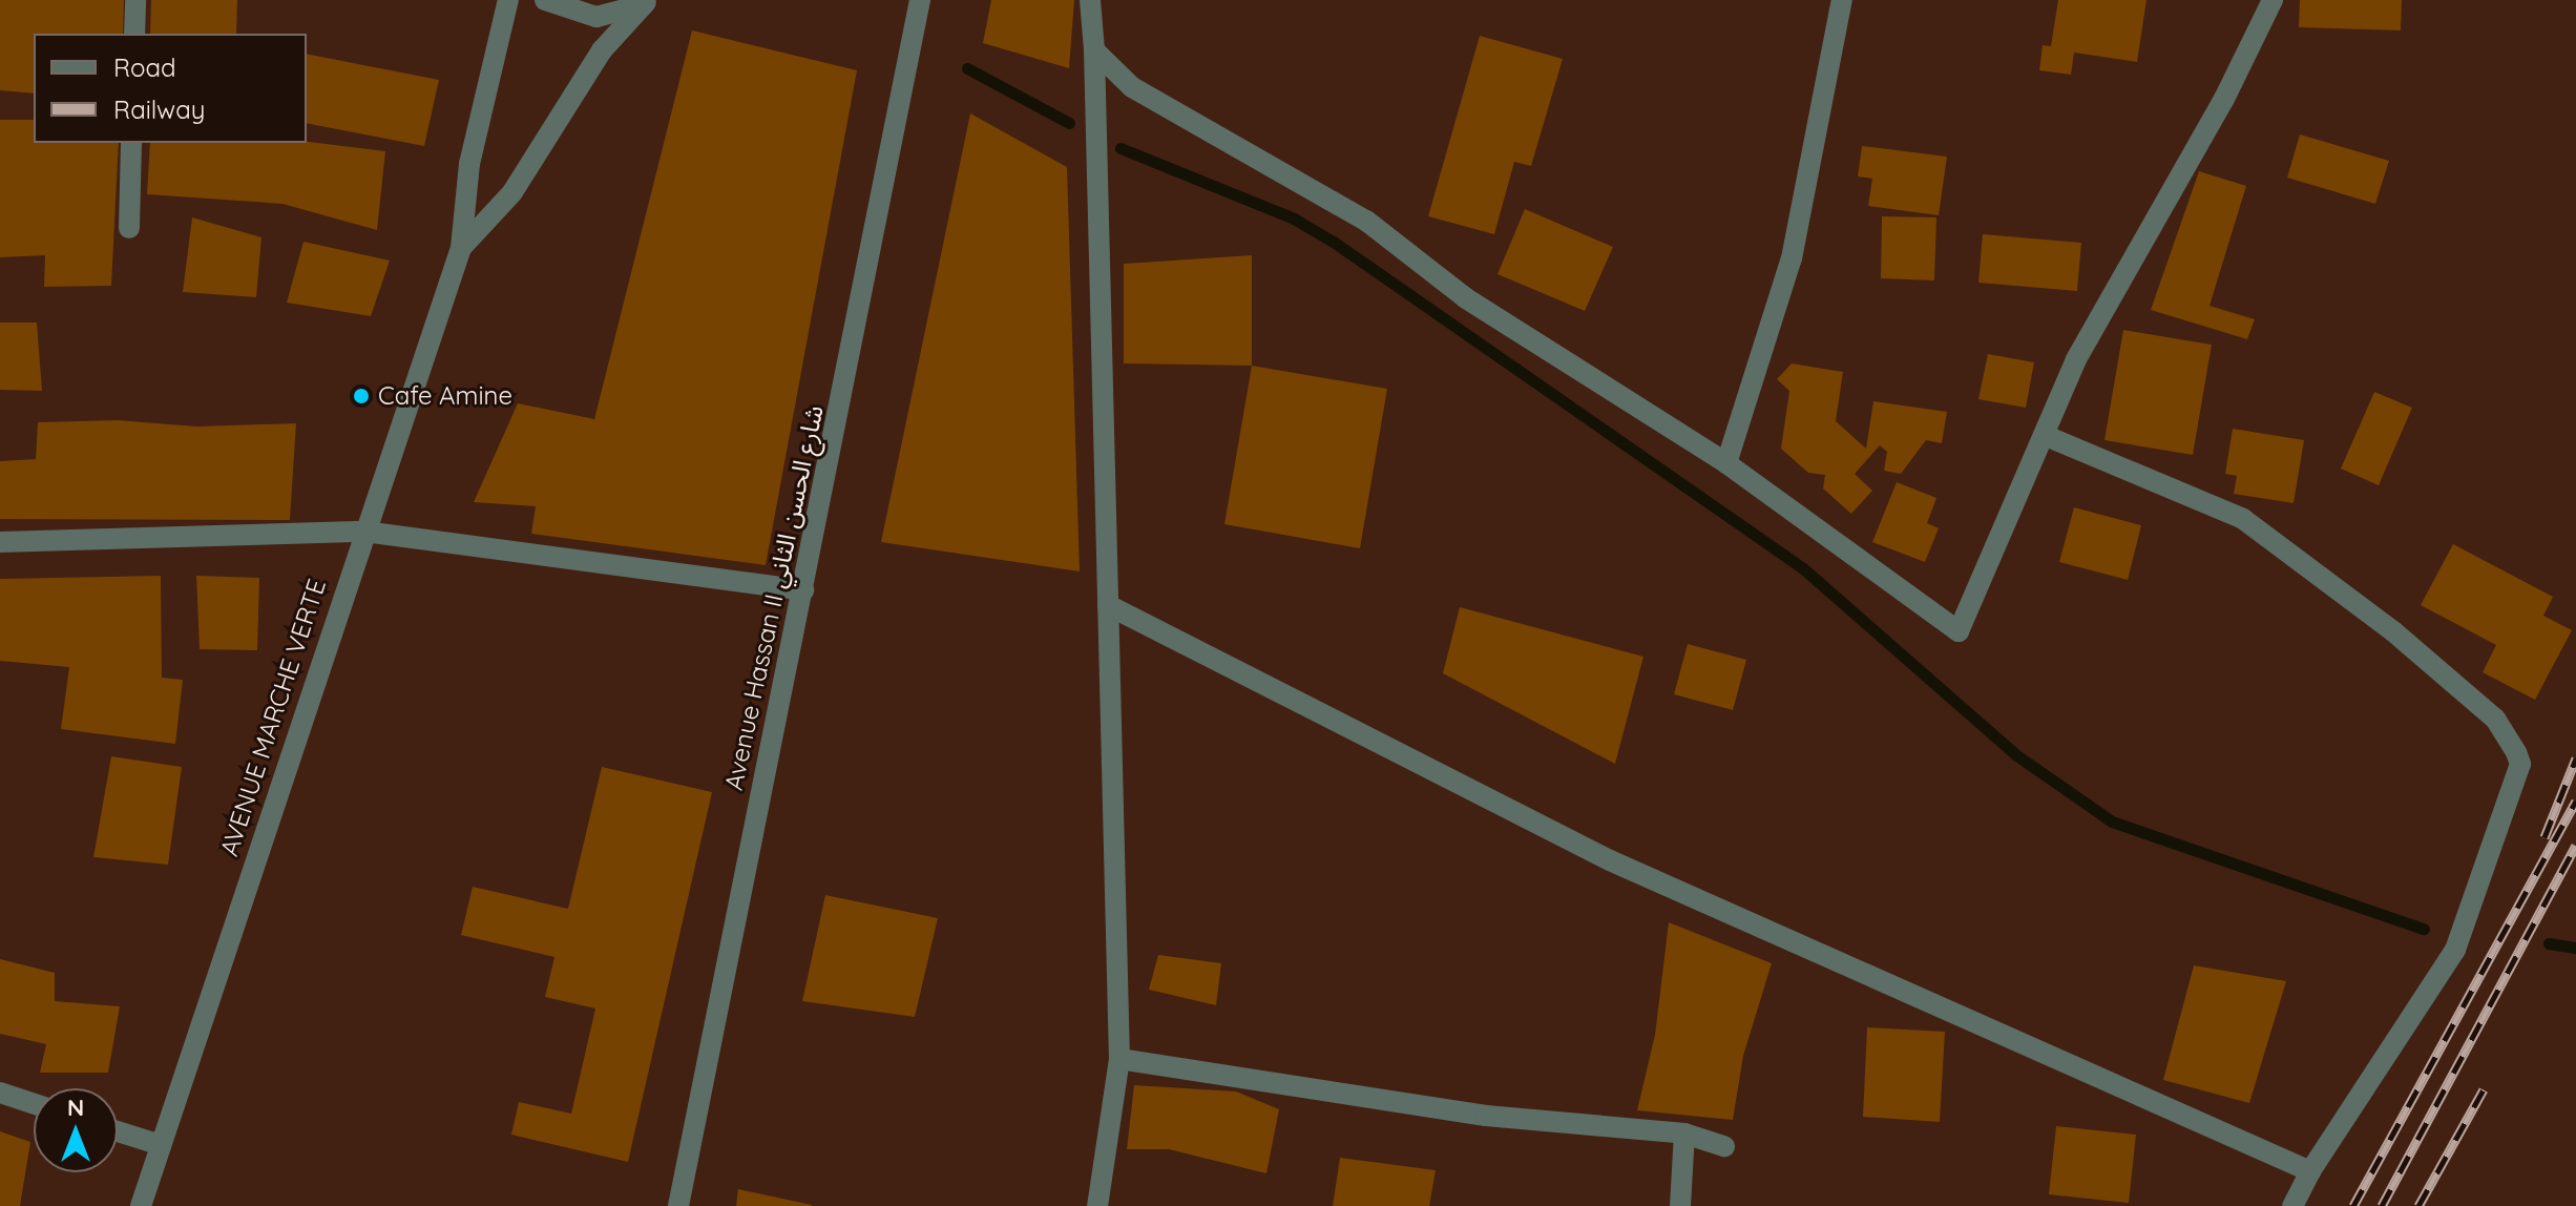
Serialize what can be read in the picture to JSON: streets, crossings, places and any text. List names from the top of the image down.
{
  "streets": {
    "street": ["Avenue Hassan II شارع الحسن الثاني", "AVENUE MARCHE VERTE"]
  },
  "places": ["Cafe Amine"],
  "legend": ["Road", "Railway"],
  "north": "top"
}
